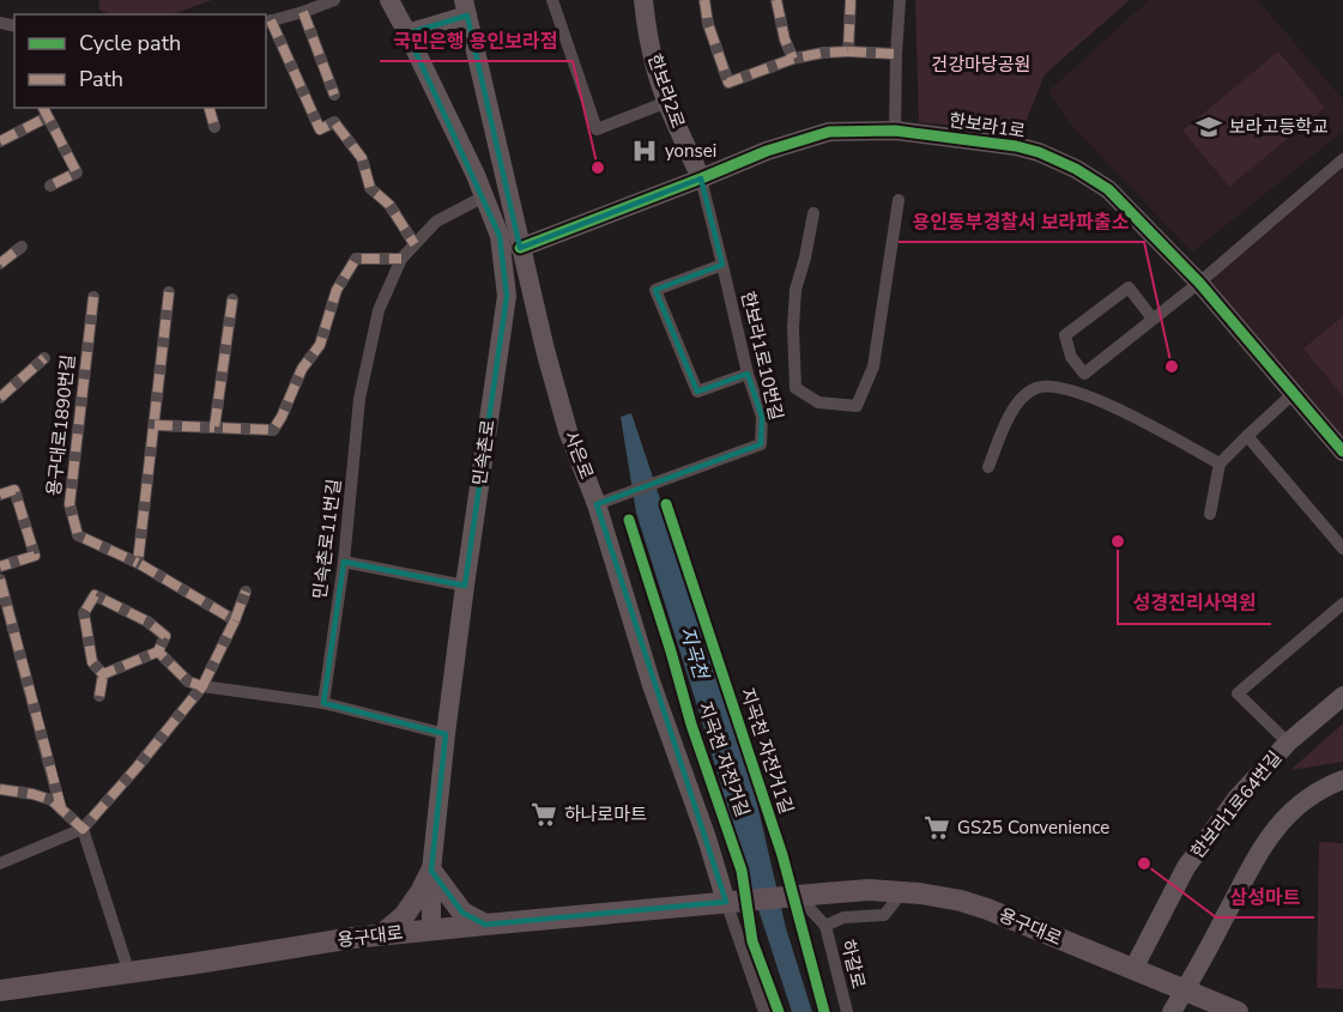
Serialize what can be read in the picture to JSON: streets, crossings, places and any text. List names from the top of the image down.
{
  "streets": {
    "main road": ["용구대로"],
    "street": [
      "한보라2로",
      "한보라1로",
      "한보라1로10번길",
      "용구대로1890번길",
      "민속촌로",
      "사은로",
      "민속촌로11번길",
      "한보라1로64번길",
      "하갈로"
    ],
    "cycle path": ["지곡천 자전거1길", "지곡천 자전거길"]
  },
  "crossings": [
    ["한보라2로", "한보라1로"],
    ["한보라2로", "한보라1로10번길"],
    ["한보라1로", "한보라1로10번길"],
    ["한보라1로", "사은로"],
    ["한보라1로10번길", "사은로"],
    ["민속촌로", "민속촌로11번길"],
    ["민속촌로", "용구대로"],
    ["사은로", "용구대로"],
    ["한보라1로64번길", "용구대로"]
  ],
  "water": ["지곡천"],
  "parks": ["건강마당공원"],
  "places": {
    "school or university": ["보라고등학교"],
    "hospital": ["yonsei"],
    "other": [
      "국민은행 용인보라점",
      "용인동부경찰서 보라파출소",
      "성경진리사역원",
      "삼성마트"
    ],
    "supermarket": ["하나로마트", "GS25 Convenience"]
  },
  "legend": ["Cycle path", "Path"]
}
